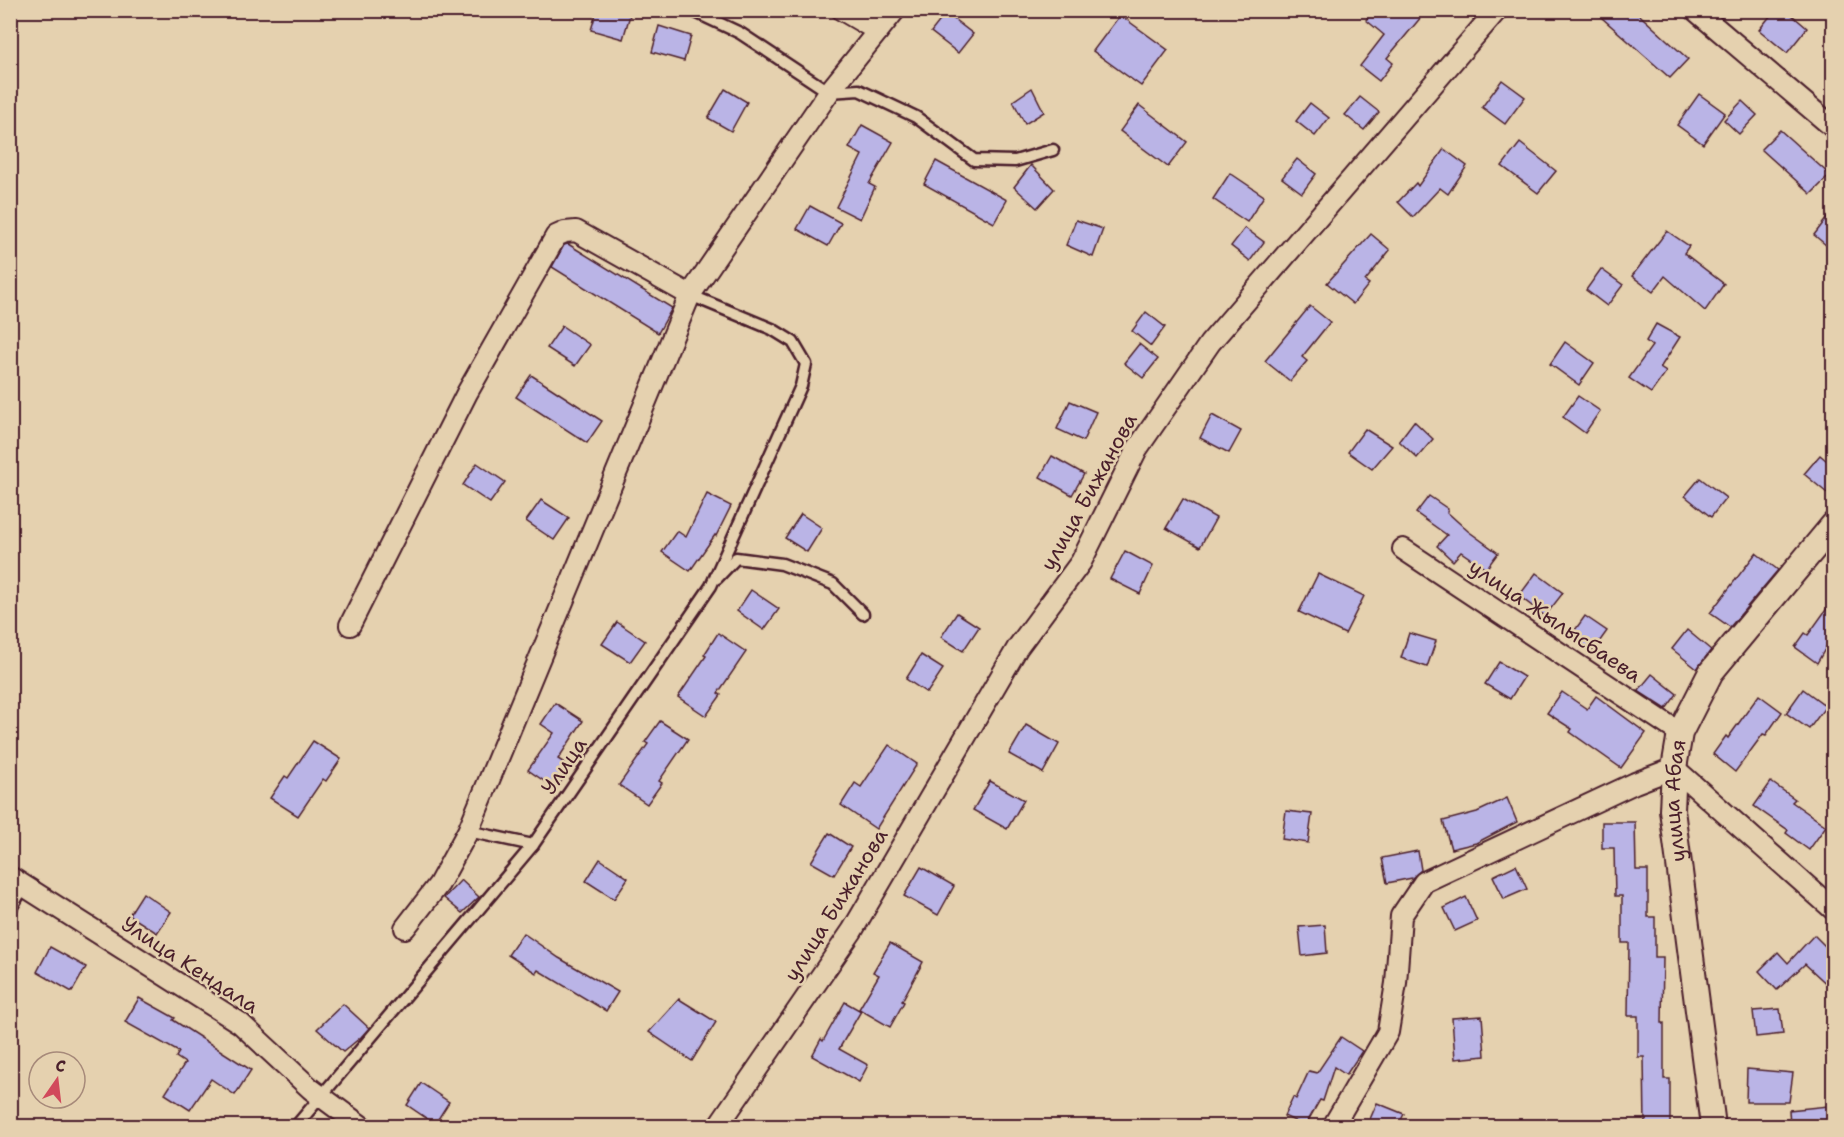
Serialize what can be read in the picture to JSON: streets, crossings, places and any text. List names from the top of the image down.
{
  "streets": {
    "street": [
      "улица Бижанова",
      "улица Жылысбаева",
      "улица Абая",
      "Улица Кендала"
    ],
    "lane": ["Улица"]
  },
  "crossings": [
    ["улица Жылысбаева", "улица Абая"],
    ["Улица", "Улица Кендала"]
  ],
  "north": "top"
}
